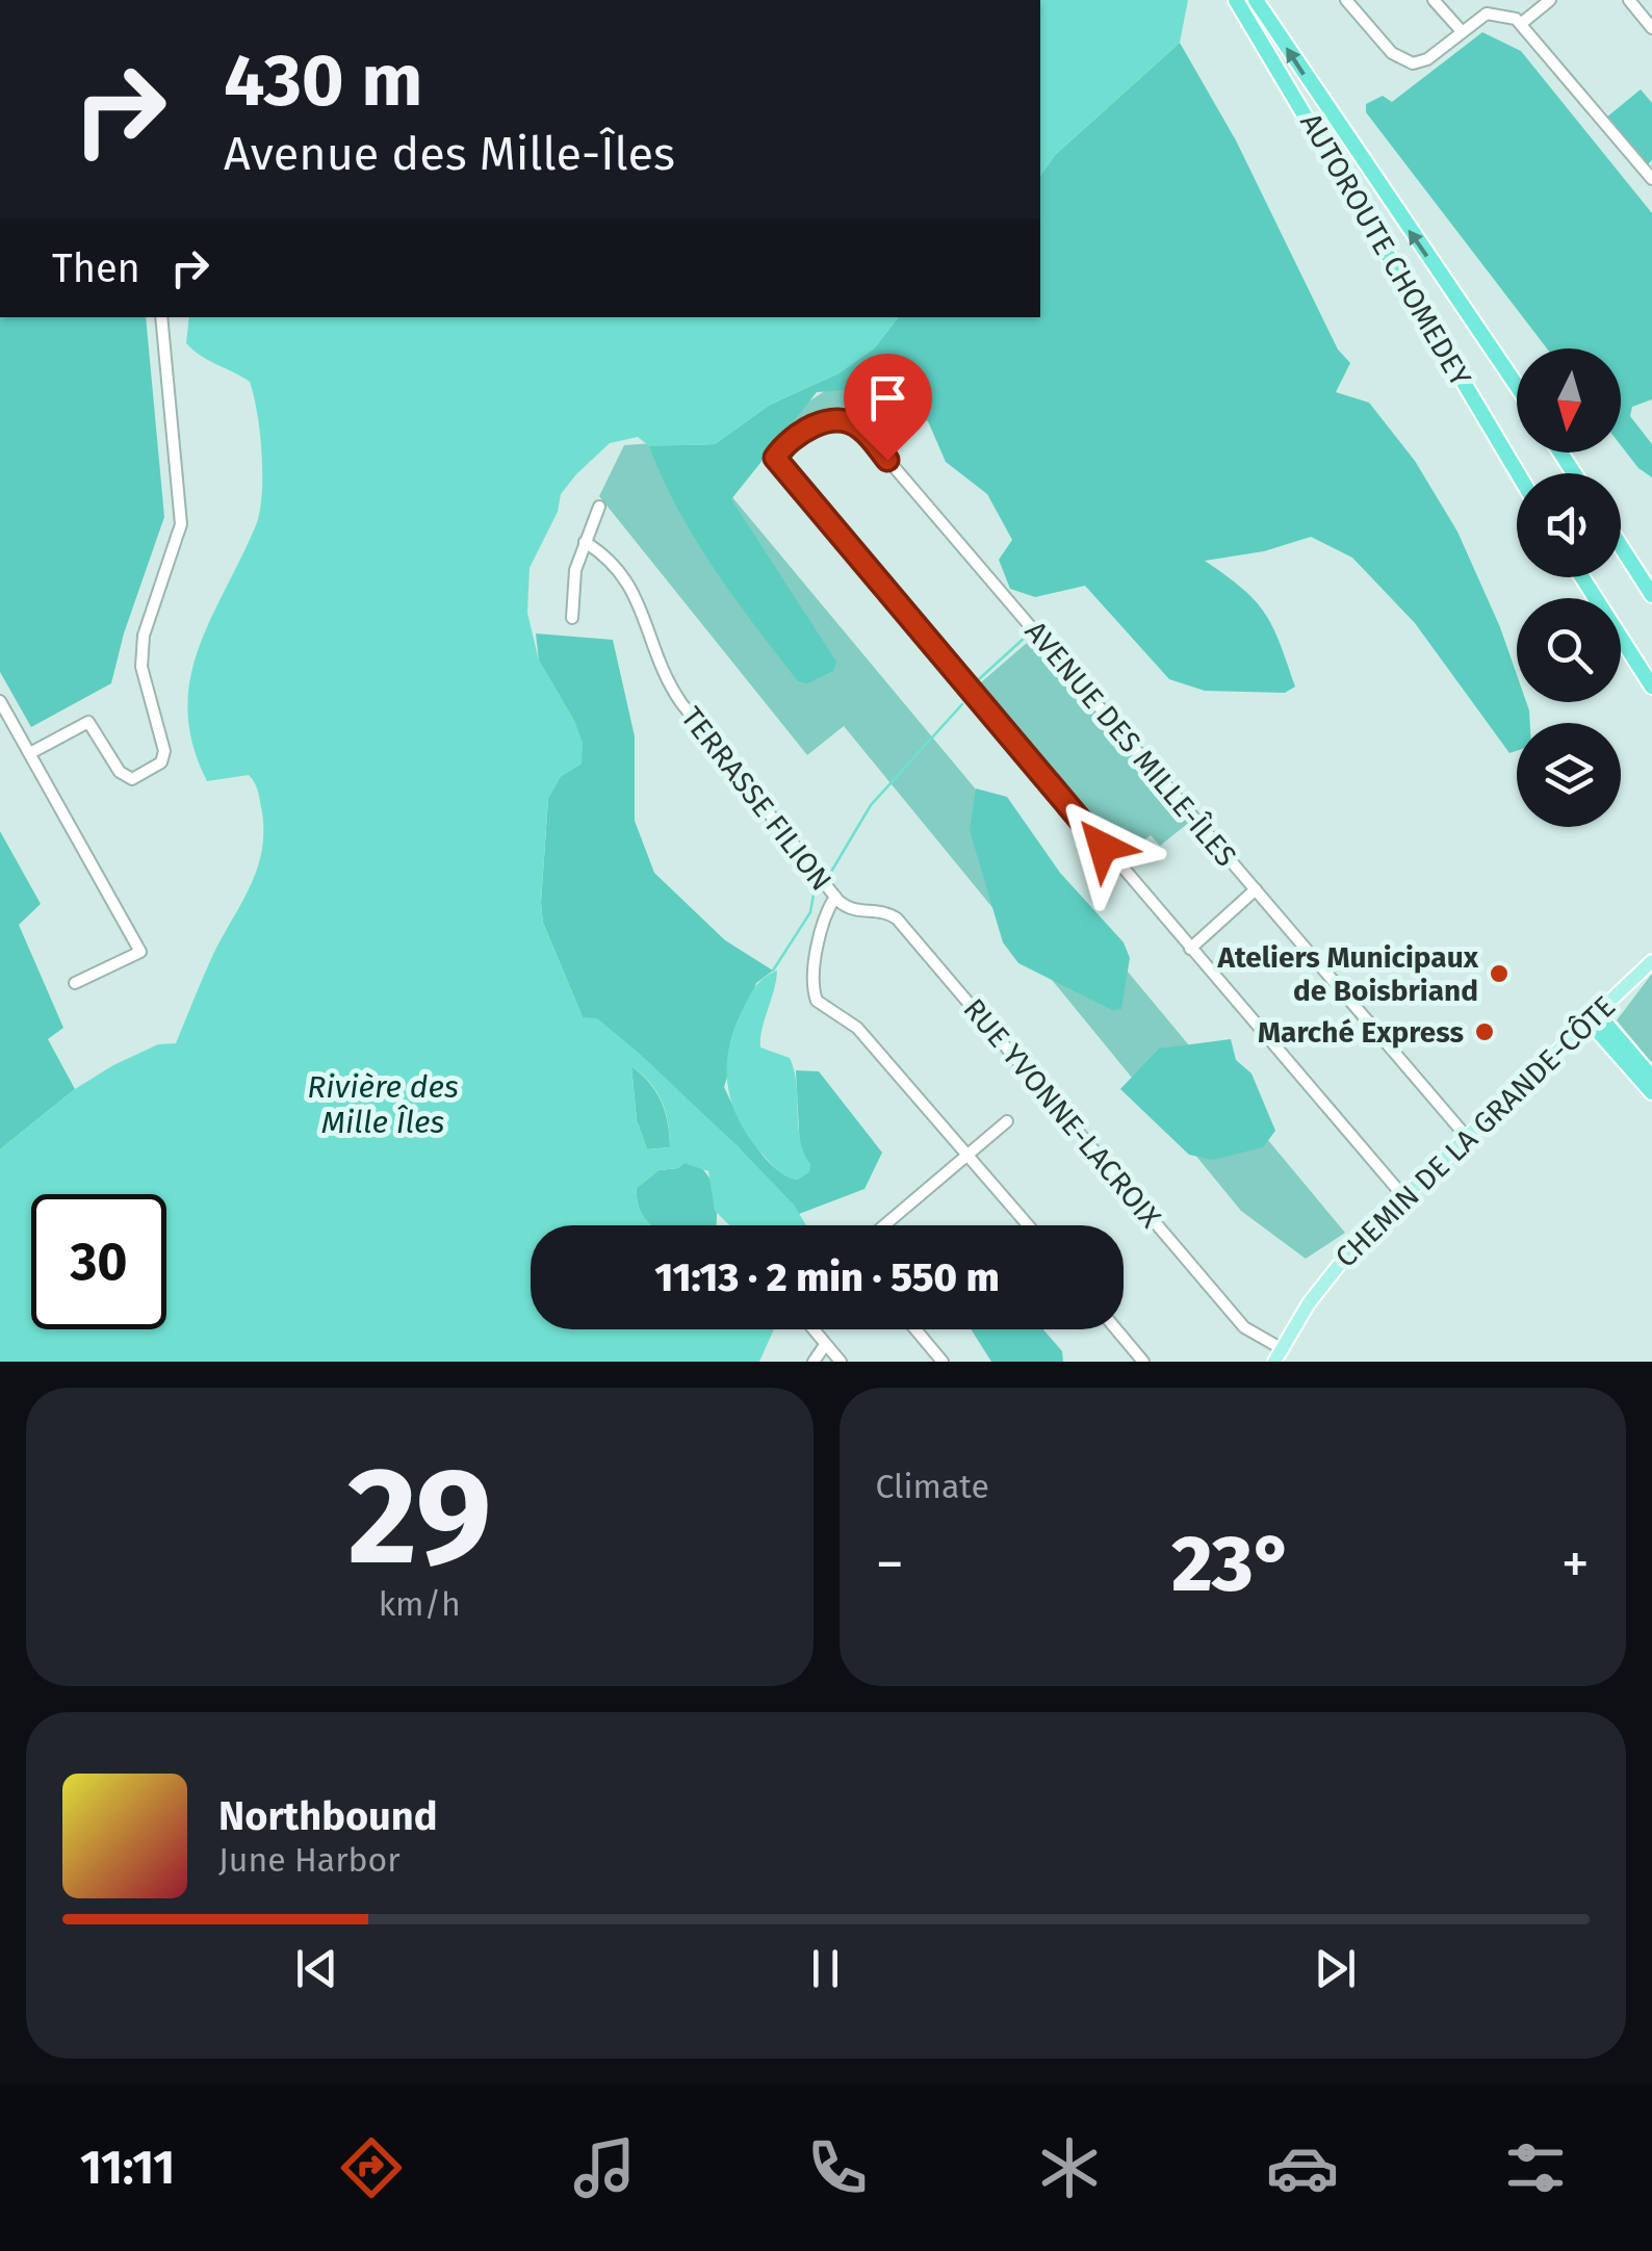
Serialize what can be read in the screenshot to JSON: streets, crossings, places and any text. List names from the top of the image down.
{
  "streets": {
    "highway": ["AUTOROUTE CHOMEDEY"],
    "main road": ["CHEMIN DE LA GRANDE-CÔTE"],
    "street": ["AVENUE DES MILLE-ÎLES", "TERRASSE FILION", "RUE YVONNE-LACROIX"]
  },
  "crossings": [
    ["AVENUE DES MILLE-ÎLES", "CHEMIN DE LA GRANDE-CÔTE"],
    ["TERRASSE FILION", "RUE YVONNE-LACROIX"],
    ["RUE YVONNE-LACROIX", "CHEMIN DE LA GRANDE-CÔTE"]
  ],
  "water": ["Rivière des Mille Îles"],
  "places": ["Ateliers Municipaux de Boisbriand", "Marché Express"],
  "north": "bottom",
  "page": {
    "turn": ["430 m", "Avenue des Mille-Îles"],
    "then": "Then",
    "limit": "30",
    "trip": "11:13 · 2 min · 550 m",
    "tile": [
      ["29", "km/h"],
      "Climate"
    ],
    "heat": ["−", "23°", "+"],
    "song": ["Northbound", "June Harbor"],
    "tabs": "11:11"
  }
}
